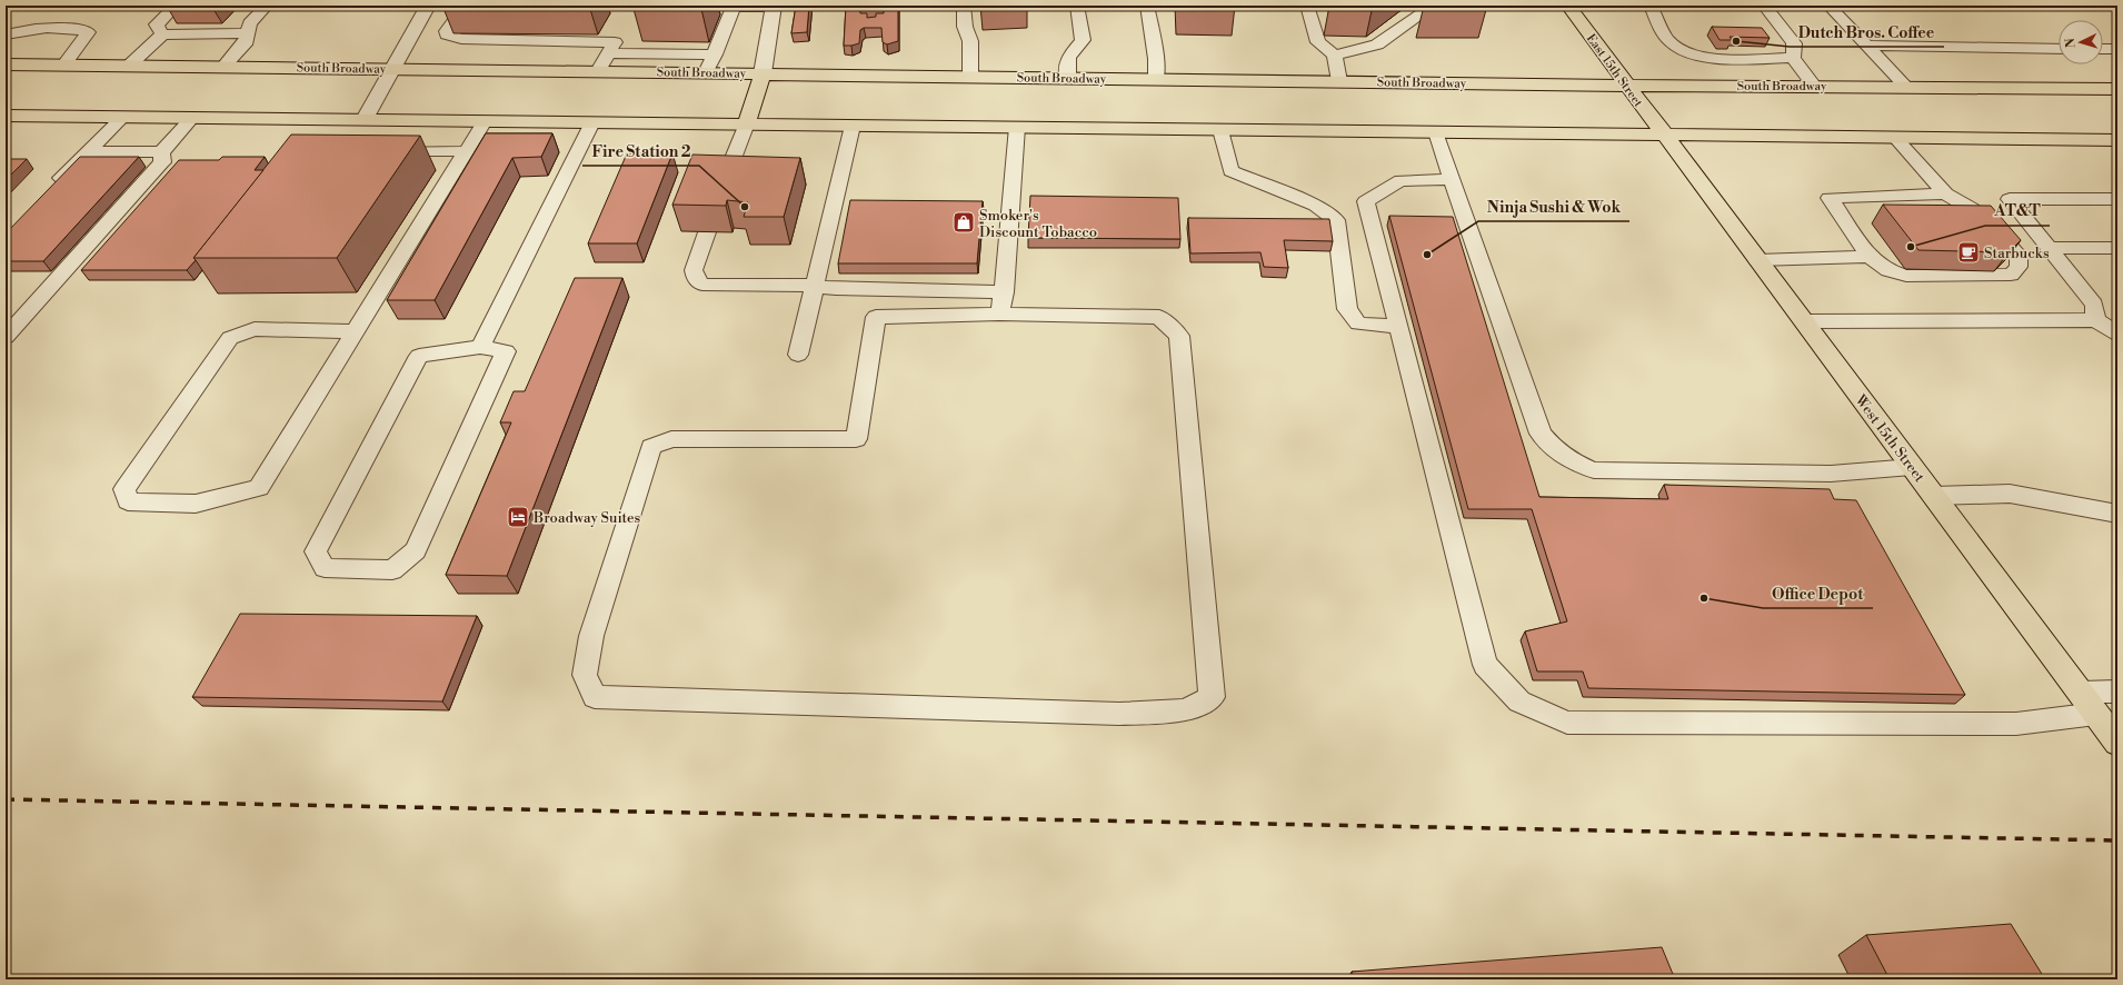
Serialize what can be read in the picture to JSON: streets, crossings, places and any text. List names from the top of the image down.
{
  "streets": {
    "main road": ["South Broadway", "East 15th Street", "West 15th Street"]
  },
  "crossings": [
    ["South Broadway", "East 15th Street"],
    ["East 15th Street", "West 15th Street"]
  ],
  "places": {
    "other": [
      "Dutch Bros. Coffee",
      "Fire Station 2",
      "AT&T",
      "Ninja Sushi & Wok",
      "Office Depot"
    ],
    "shop": ["Smoker's Discount Tobacco"],
    "cafe": ["Starbucks"],
    "hotel": ["Broadway Suites"]
  },
  "north": "left"
}
